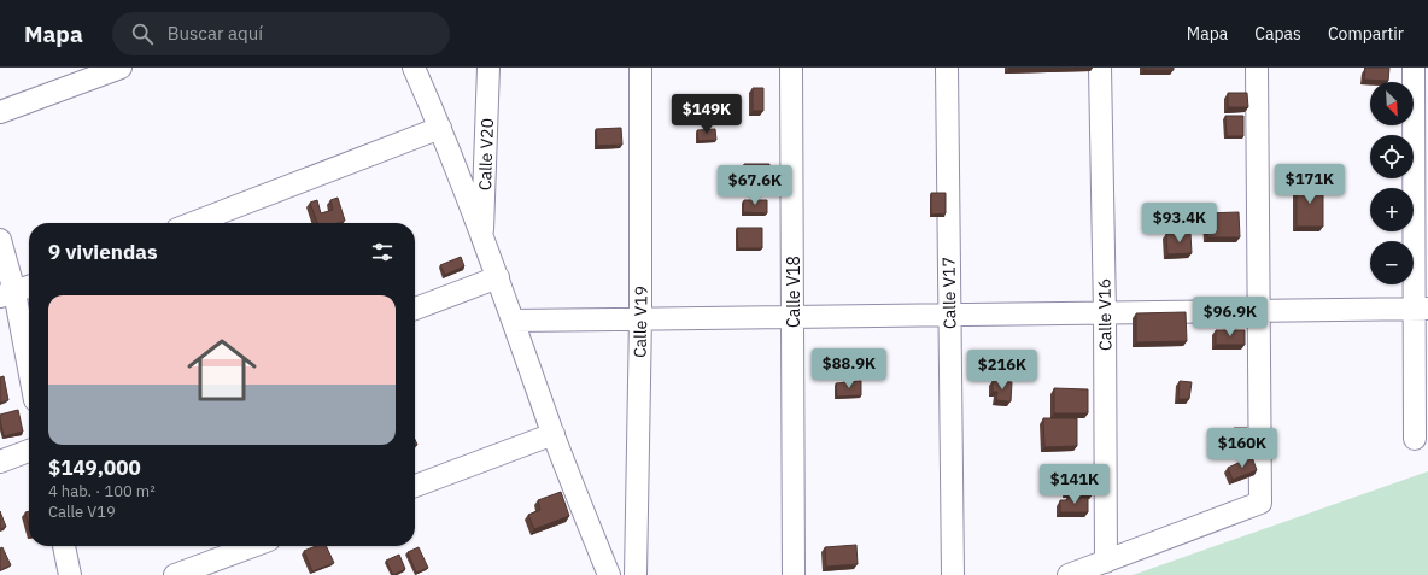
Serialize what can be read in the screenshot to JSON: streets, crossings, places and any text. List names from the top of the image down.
{
  "streets": {
    "street": [
      "Calle V20",
      "Calle V18",
      "Calle V17",
      "Calle V16",
      "Calle V19"
    ]
  },
  "north": "bottom right",
  "page": {
    "header": "Mapa",
    "search": "Buscar aquí",
    "nav": ["Mapa", "Capas", "Compartir"],
    "map_buttons": ["+", "−"],
    "price": [
      "$149K",
      "$171K",
      "$67.6K",
      "$93.4K",
      "$96.9K",
      "$88.9K",
      "$216K",
      "$160K",
      "$141K"
    ],
    "heading": "9 viviendas",
    "list": [
      {
        "name": "$149,000",
        "note": "4 hab. · 100 m² · Calle V19"
      }
    ]
  }
}
